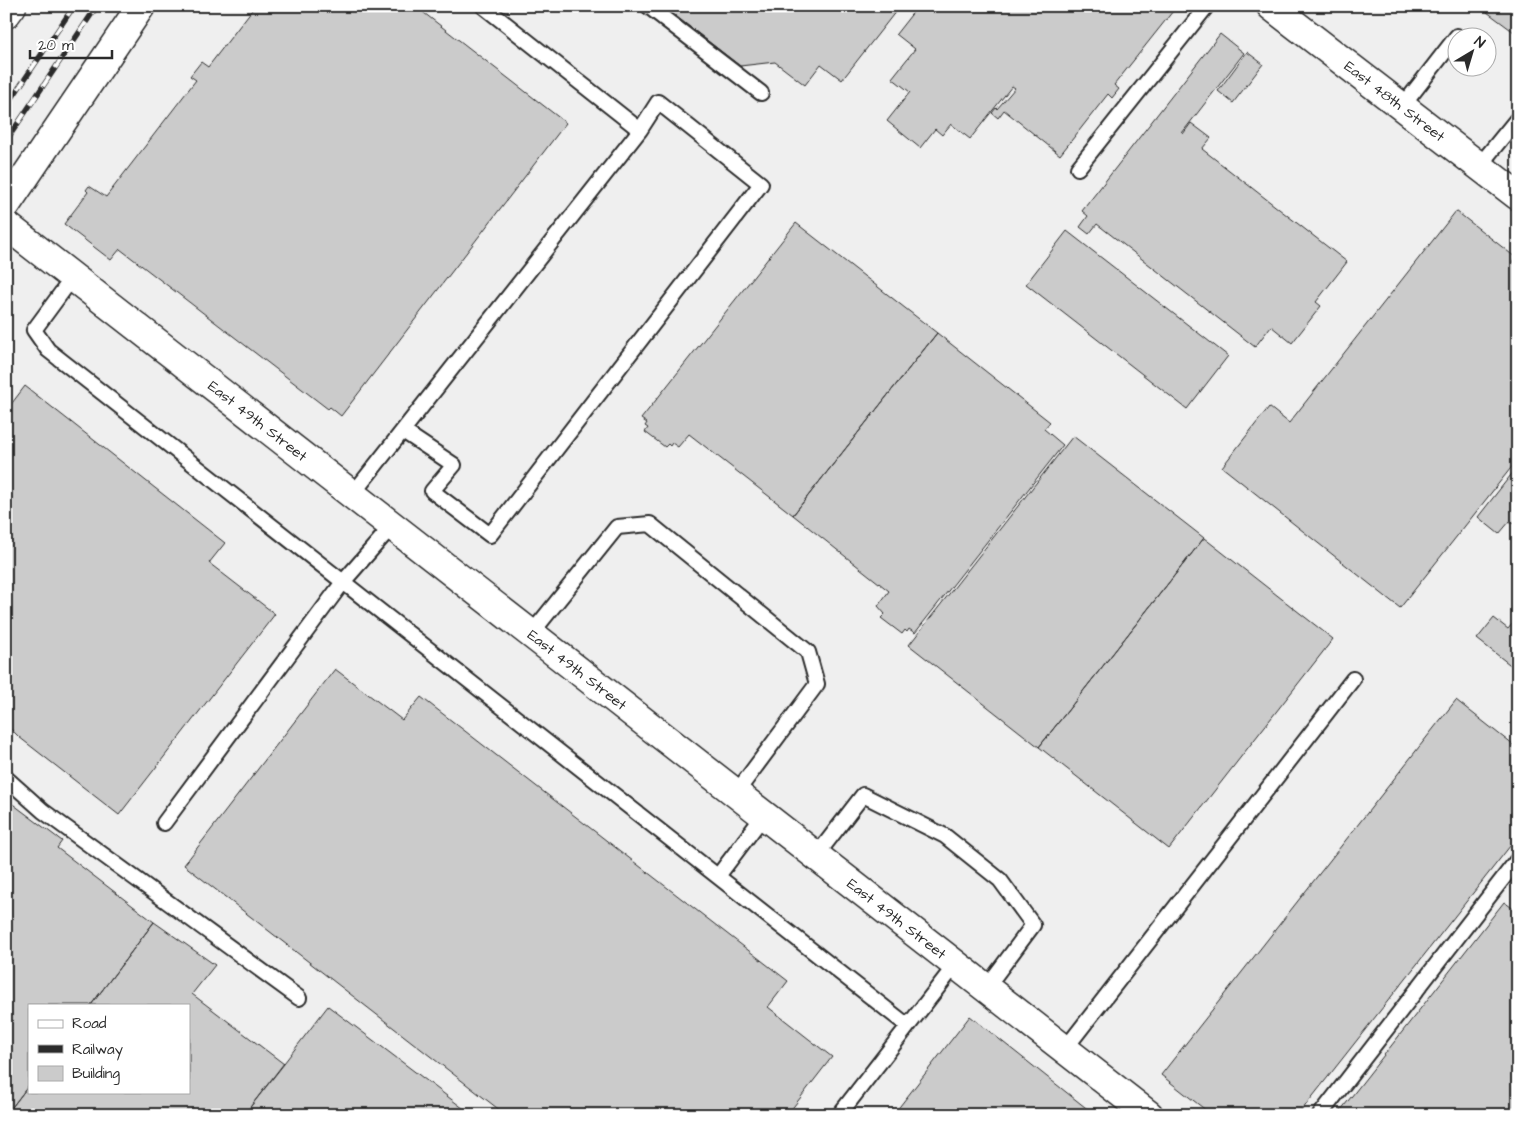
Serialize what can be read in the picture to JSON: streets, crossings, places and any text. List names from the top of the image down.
{
  "streets": {
    "street": ["East 48th Street", "East 49th Street"]
  },
  "legend": ["Road", "Railway", "Building"],
  "scale_bar": "20 m",
  "north": "top right"
}
